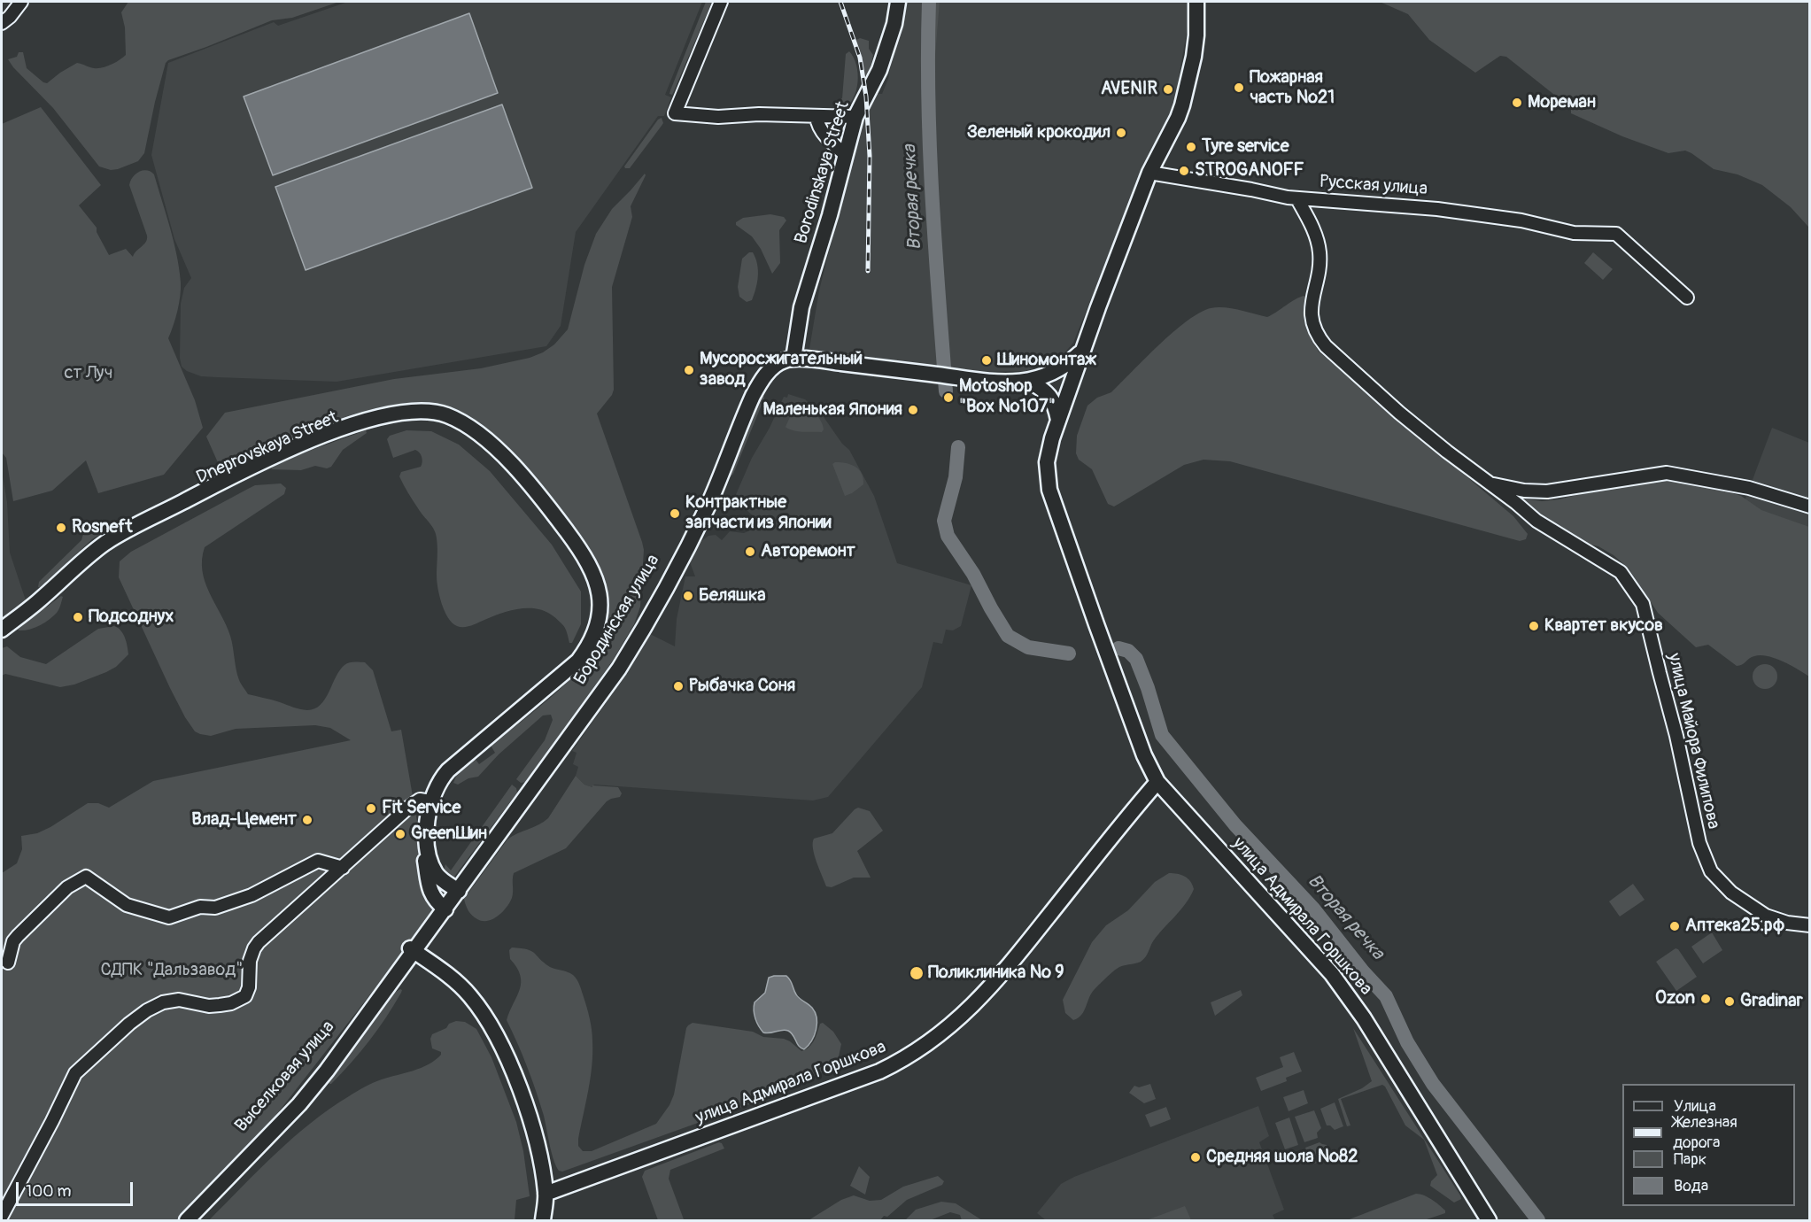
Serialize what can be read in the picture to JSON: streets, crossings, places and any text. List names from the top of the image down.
{
  "streets": {
    "main road": [
      "Borodinskaya Street",
      "Dneprovskaya Street",
      "Бородинская улица",
      "улица Адмирала Горшкова",
      "Выселковая улица"
    ],
    "street": ["Русская улица", "улица Майора Филипова"]
  },
  "crossings": [
    ["Borodinskaya Street", "Бородинская улица"],
    ["Русская улица", "улица Майора Филипова"],
    ["Dneprovskaya Street", "Бородинская улица"],
    ["Бородинская улица", "Выселковая улица"]
  ],
  "water": ["Вторая речка"],
  "parks": ["ст Луч", "СДПК \"Дальзавод\""],
  "places": [
    "Пожарная часть №21",
    "AVENIR",
    "Мореман",
    "Зеленый крокодил",
    "Tyre service",
    "STROGANOFF",
    "Шиномонтаж",
    "Мусоросжигательный завод",
    "Motoshop \"Box №107\"",
    "Маленькая Япония",
    "Контрактные запчасти из Японии",
    "Rosneft",
    "Авторемонт",
    "Беляшка",
    "Подсоднух",
    "Квартет вкусов",
    "Рыбачка Соня",
    "Fit Service",
    "Влад-Цемент",
    "GreenШин",
    "Аптека25.рф",
    "Поликлиника № 9",
    "Ozon",
    "Gradinar",
    "Средняя шола №82"
  ],
  "legend": [
    "Улица",
    "Железная дорога",
    "Парк",
    "Вода"
  ],
  "scale_bar": "100 m"
}
